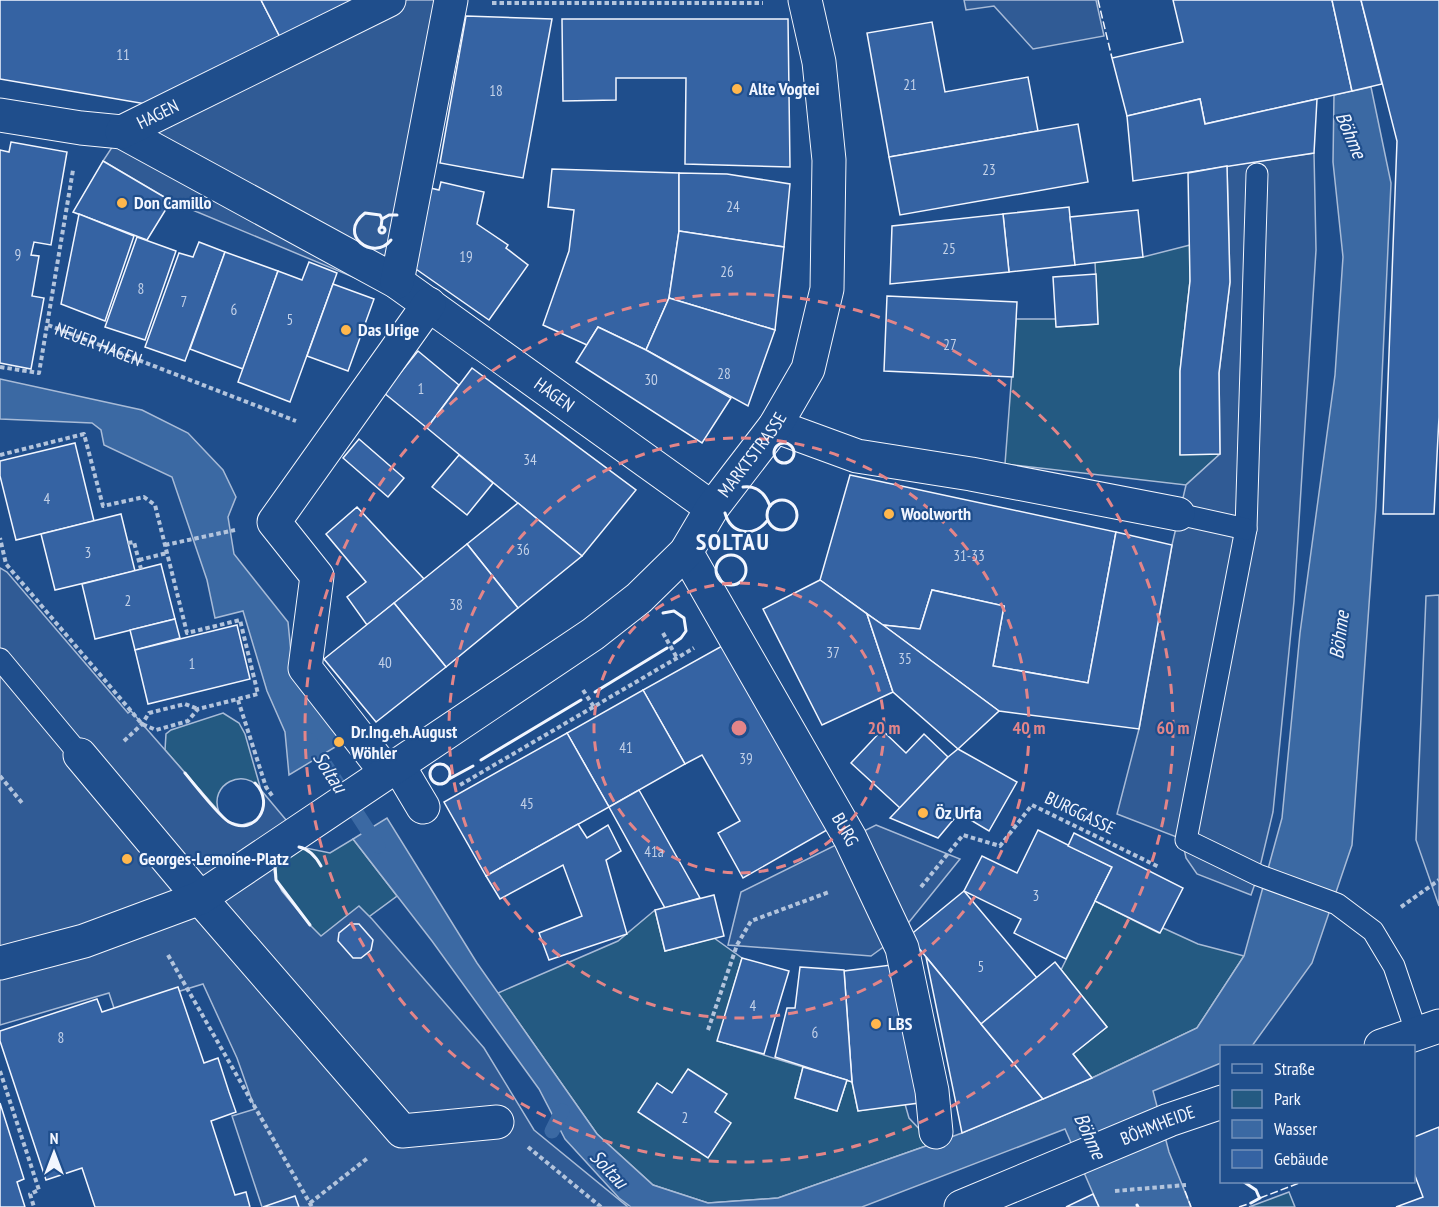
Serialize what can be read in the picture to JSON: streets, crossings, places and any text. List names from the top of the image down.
{
  "streets": {
    "street": [
      "HAGEN",
      "MARKTSTRASSE",
      "BURG",
      "BÖHMHEIDE"
    ],
    "path": ["NEUER HAGEN", "BURGGASSE"]
  },
  "crossings": [
    ["HAGEN", "NEUER HAGEN"],
    ["HAGEN", "MARKTSTRASSE"],
    ["MARKTSTRASSE", "BURG"],
    ["BURGGASSE", "BURG"]
  ],
  "districts": ["SOLTAU"],
  "water": ["Böhme", "Soltau"],
  "places": [
    "Alte Vogtei",
    "Don Camillo",
    "Das Urige",
    "Woolworth",
    "Dr.Ing.eh.August Wöhler",
    "Öz Urfa",
    "Georges-Lemoine-Platz",
    "LBS"
  ],
  "house_numbers": [
    "11",
    "21",
    "18",
    "23",
    "24",
    "25",
    "9",
    "19",
    "26",
    "8",
    "7",
    "6",
    "5",
    "27",
    "28",
    "30",
    "1",
    "34",
    "4",
    "36",
    "3",
    "31-33",
    "2",
    "38",
    "37",
    "35",
    "40",
    "1",
    "41",
    "39",
    "45",
    "41a",
    "3",
    "5",
    "4",
    "6",
    "8",
    "2"
  ],
  "legend": [
    "Straße",
    "Park",
    "Wasser",
    "Gebäude"
  ],
  "north": "top",
  "rings": ["20 m", "40 m", "60 m"]
}
